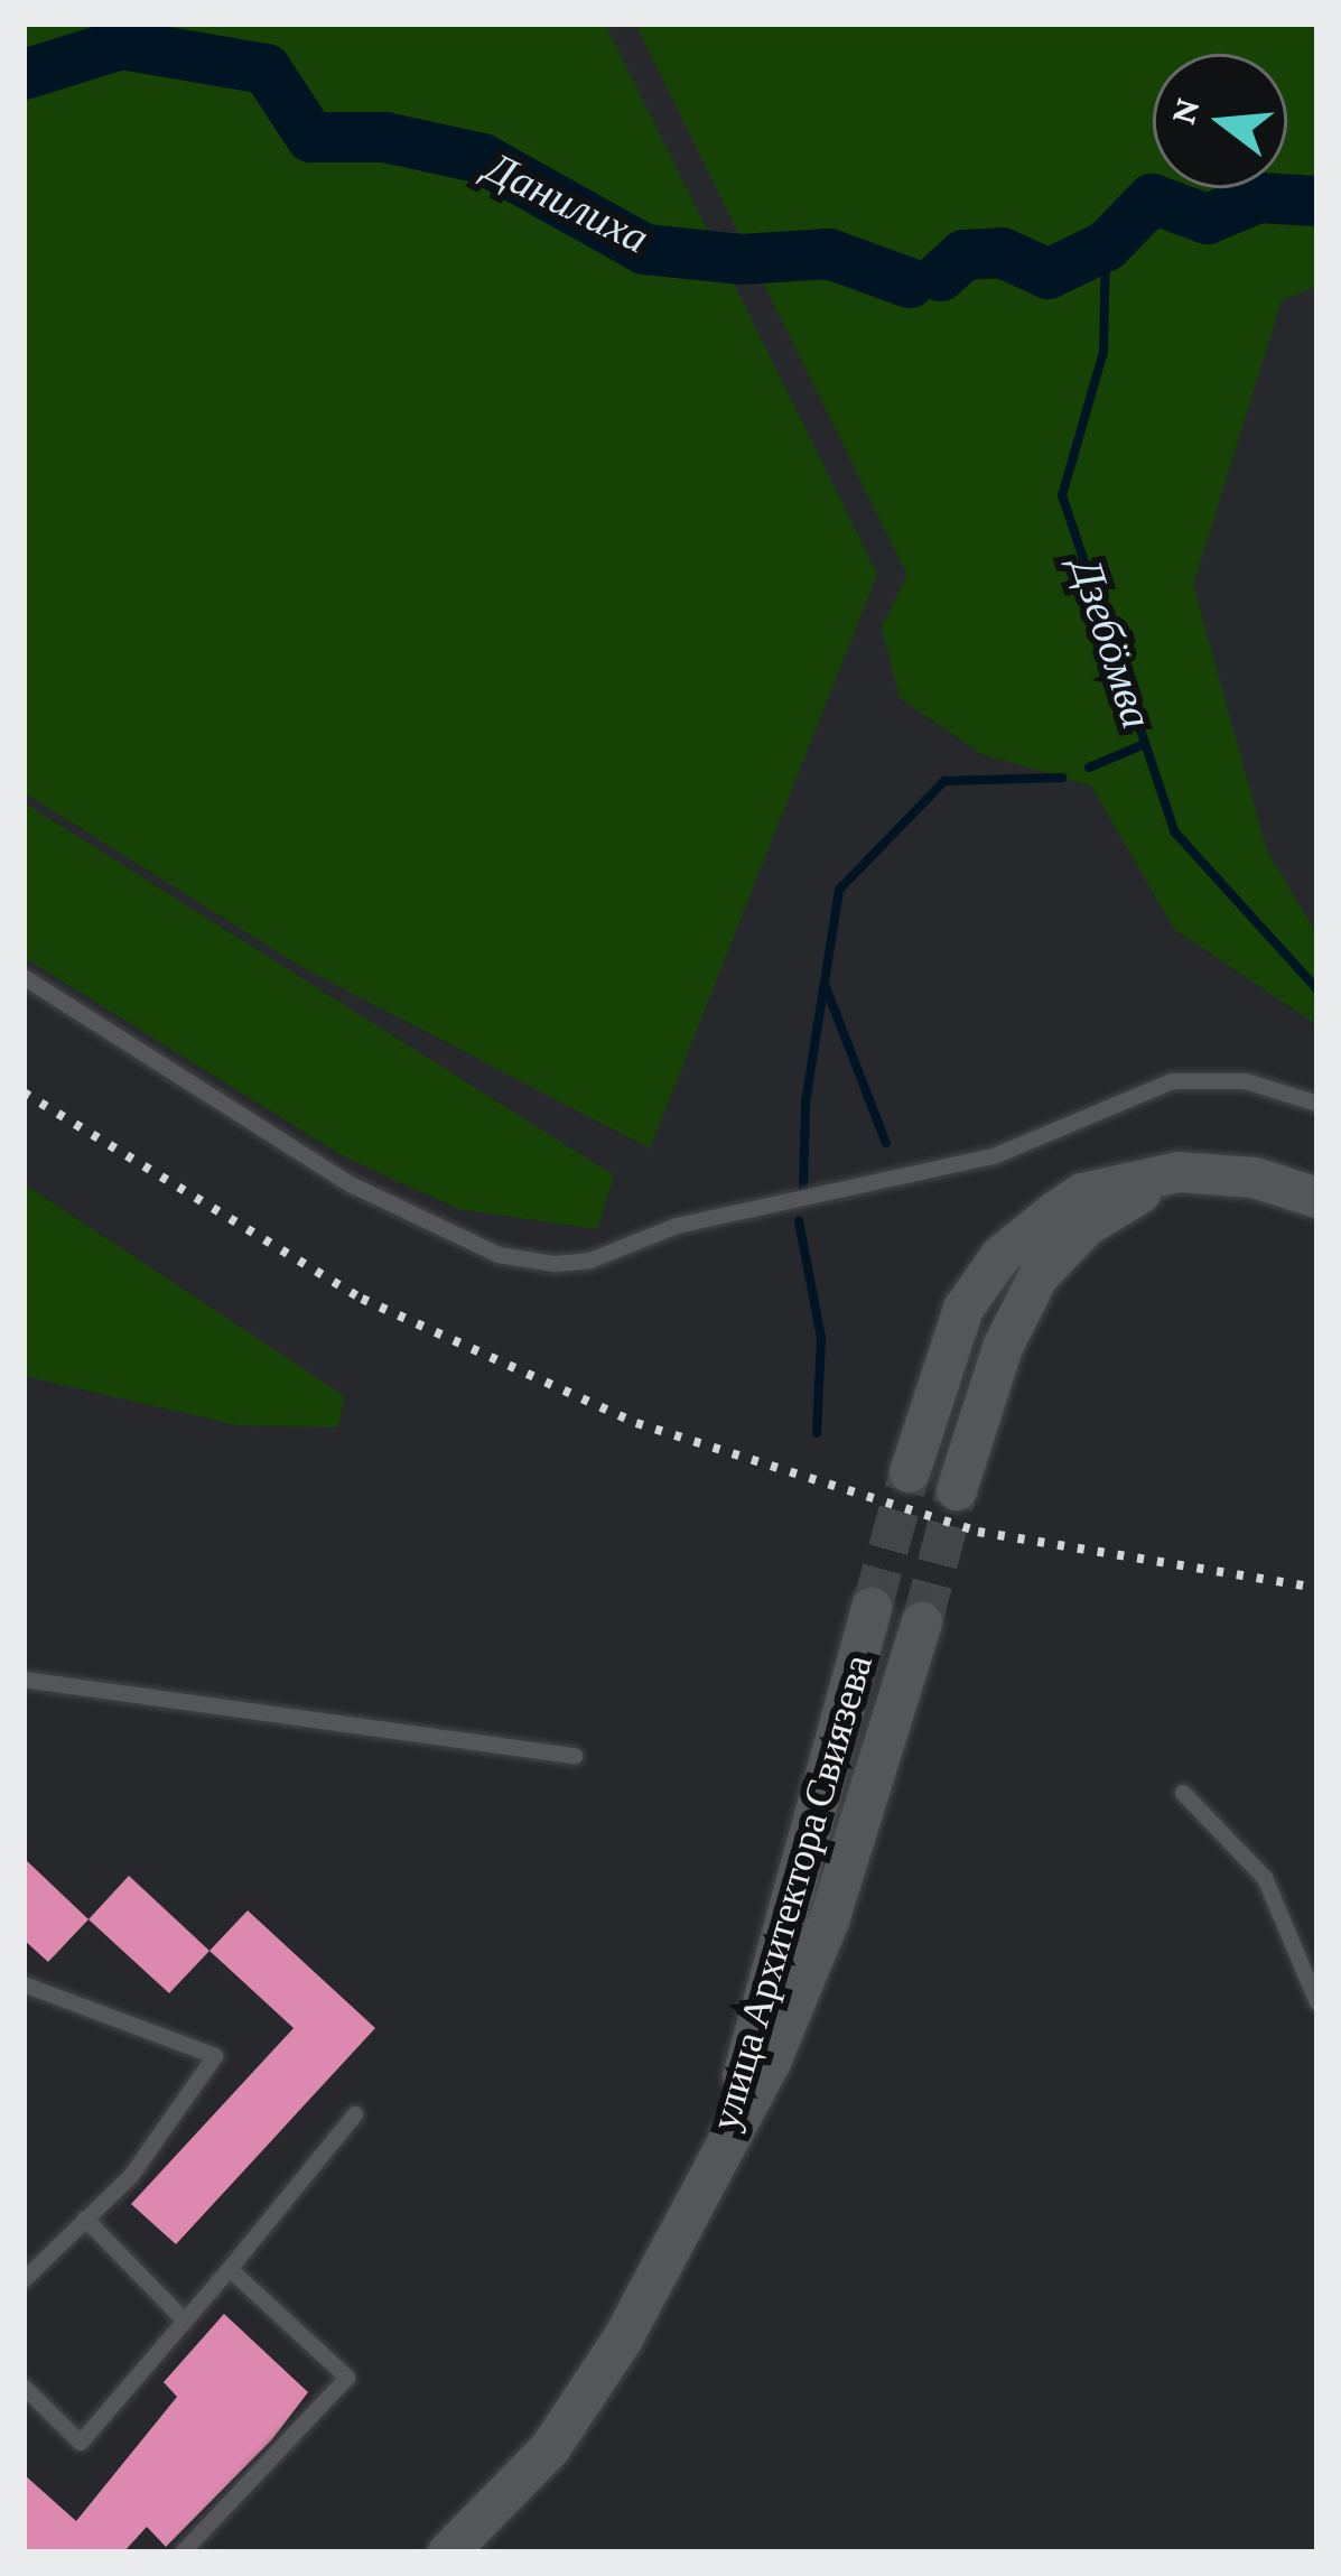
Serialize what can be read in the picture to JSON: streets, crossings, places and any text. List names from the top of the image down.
{
  "streets": {
    "main road": ["улица Архитектора Свиязева"]
  },
  "water": ["Данилиха", "Дзебӧмва"],
  "north": "left"
}
